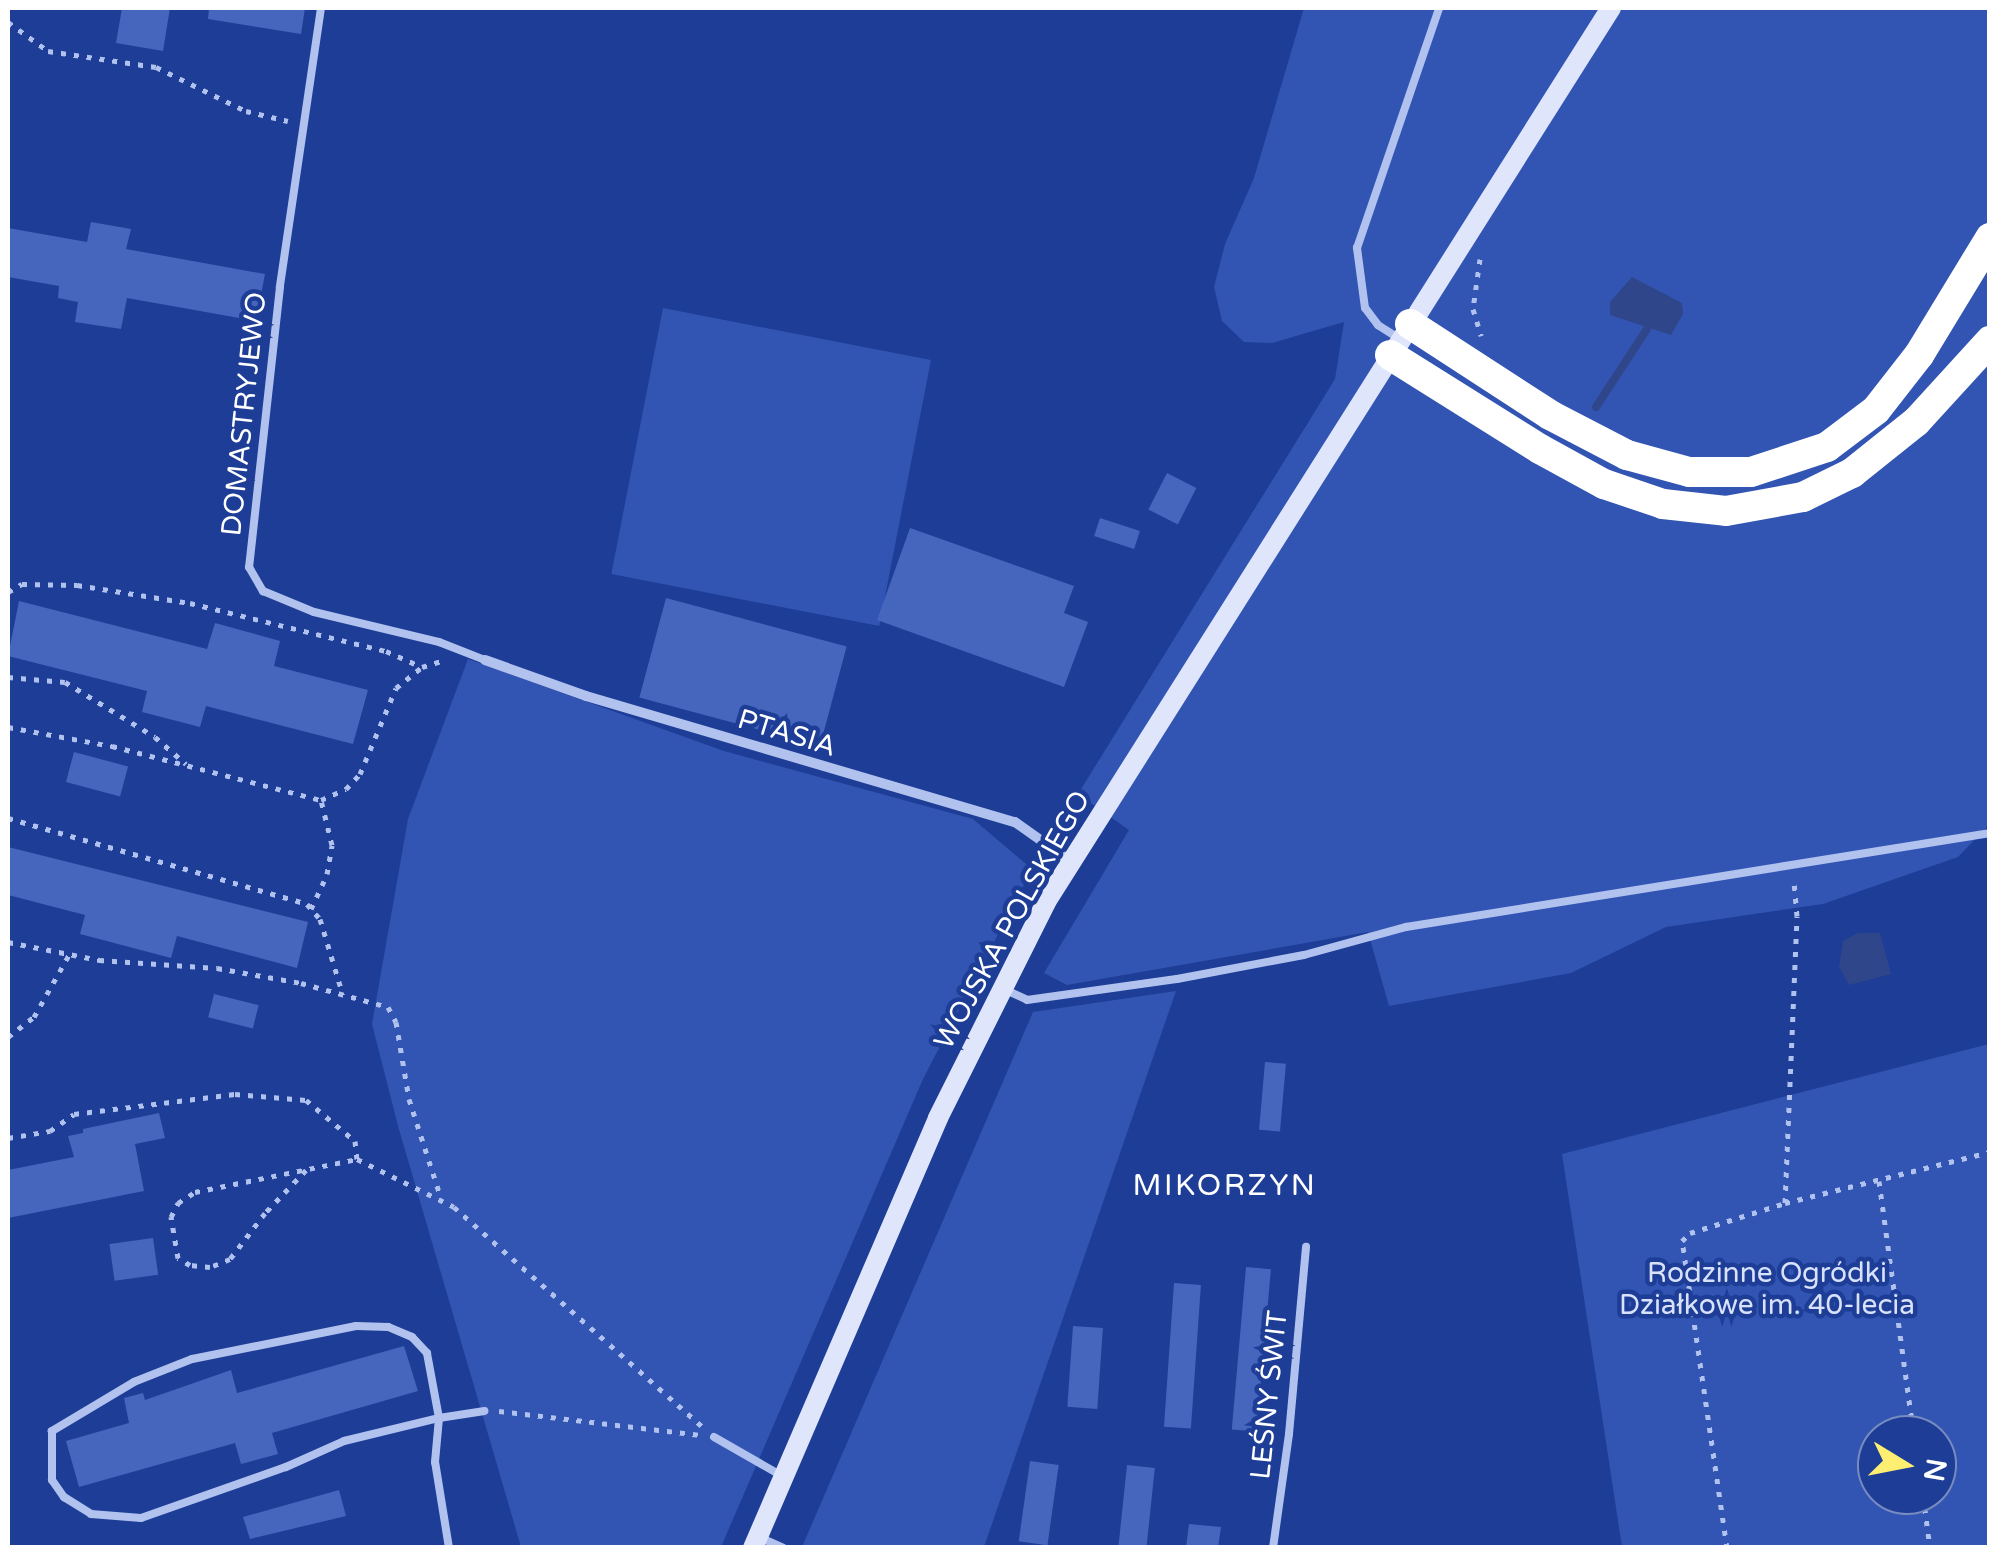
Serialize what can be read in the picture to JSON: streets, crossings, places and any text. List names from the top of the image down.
{
  "streets": {
    "street": ["PTASIA", "WOJSKA POLSKIEGO"],
    "lane": ["DOMASTRYJEWO", "LEŚNY ŚWIT"]
  },
  "crossings": [
    ["DOMASTRYJEWO", "PTASIA"],
    ["PTASIA", "WOJSKA POLSKIEGO"]
  ],
  "districts": ["MIKORZYN"],
  "parks": ["Rodzinne Ogródki Działkowe im. 40-lecia"],
  "north": "right"
}
